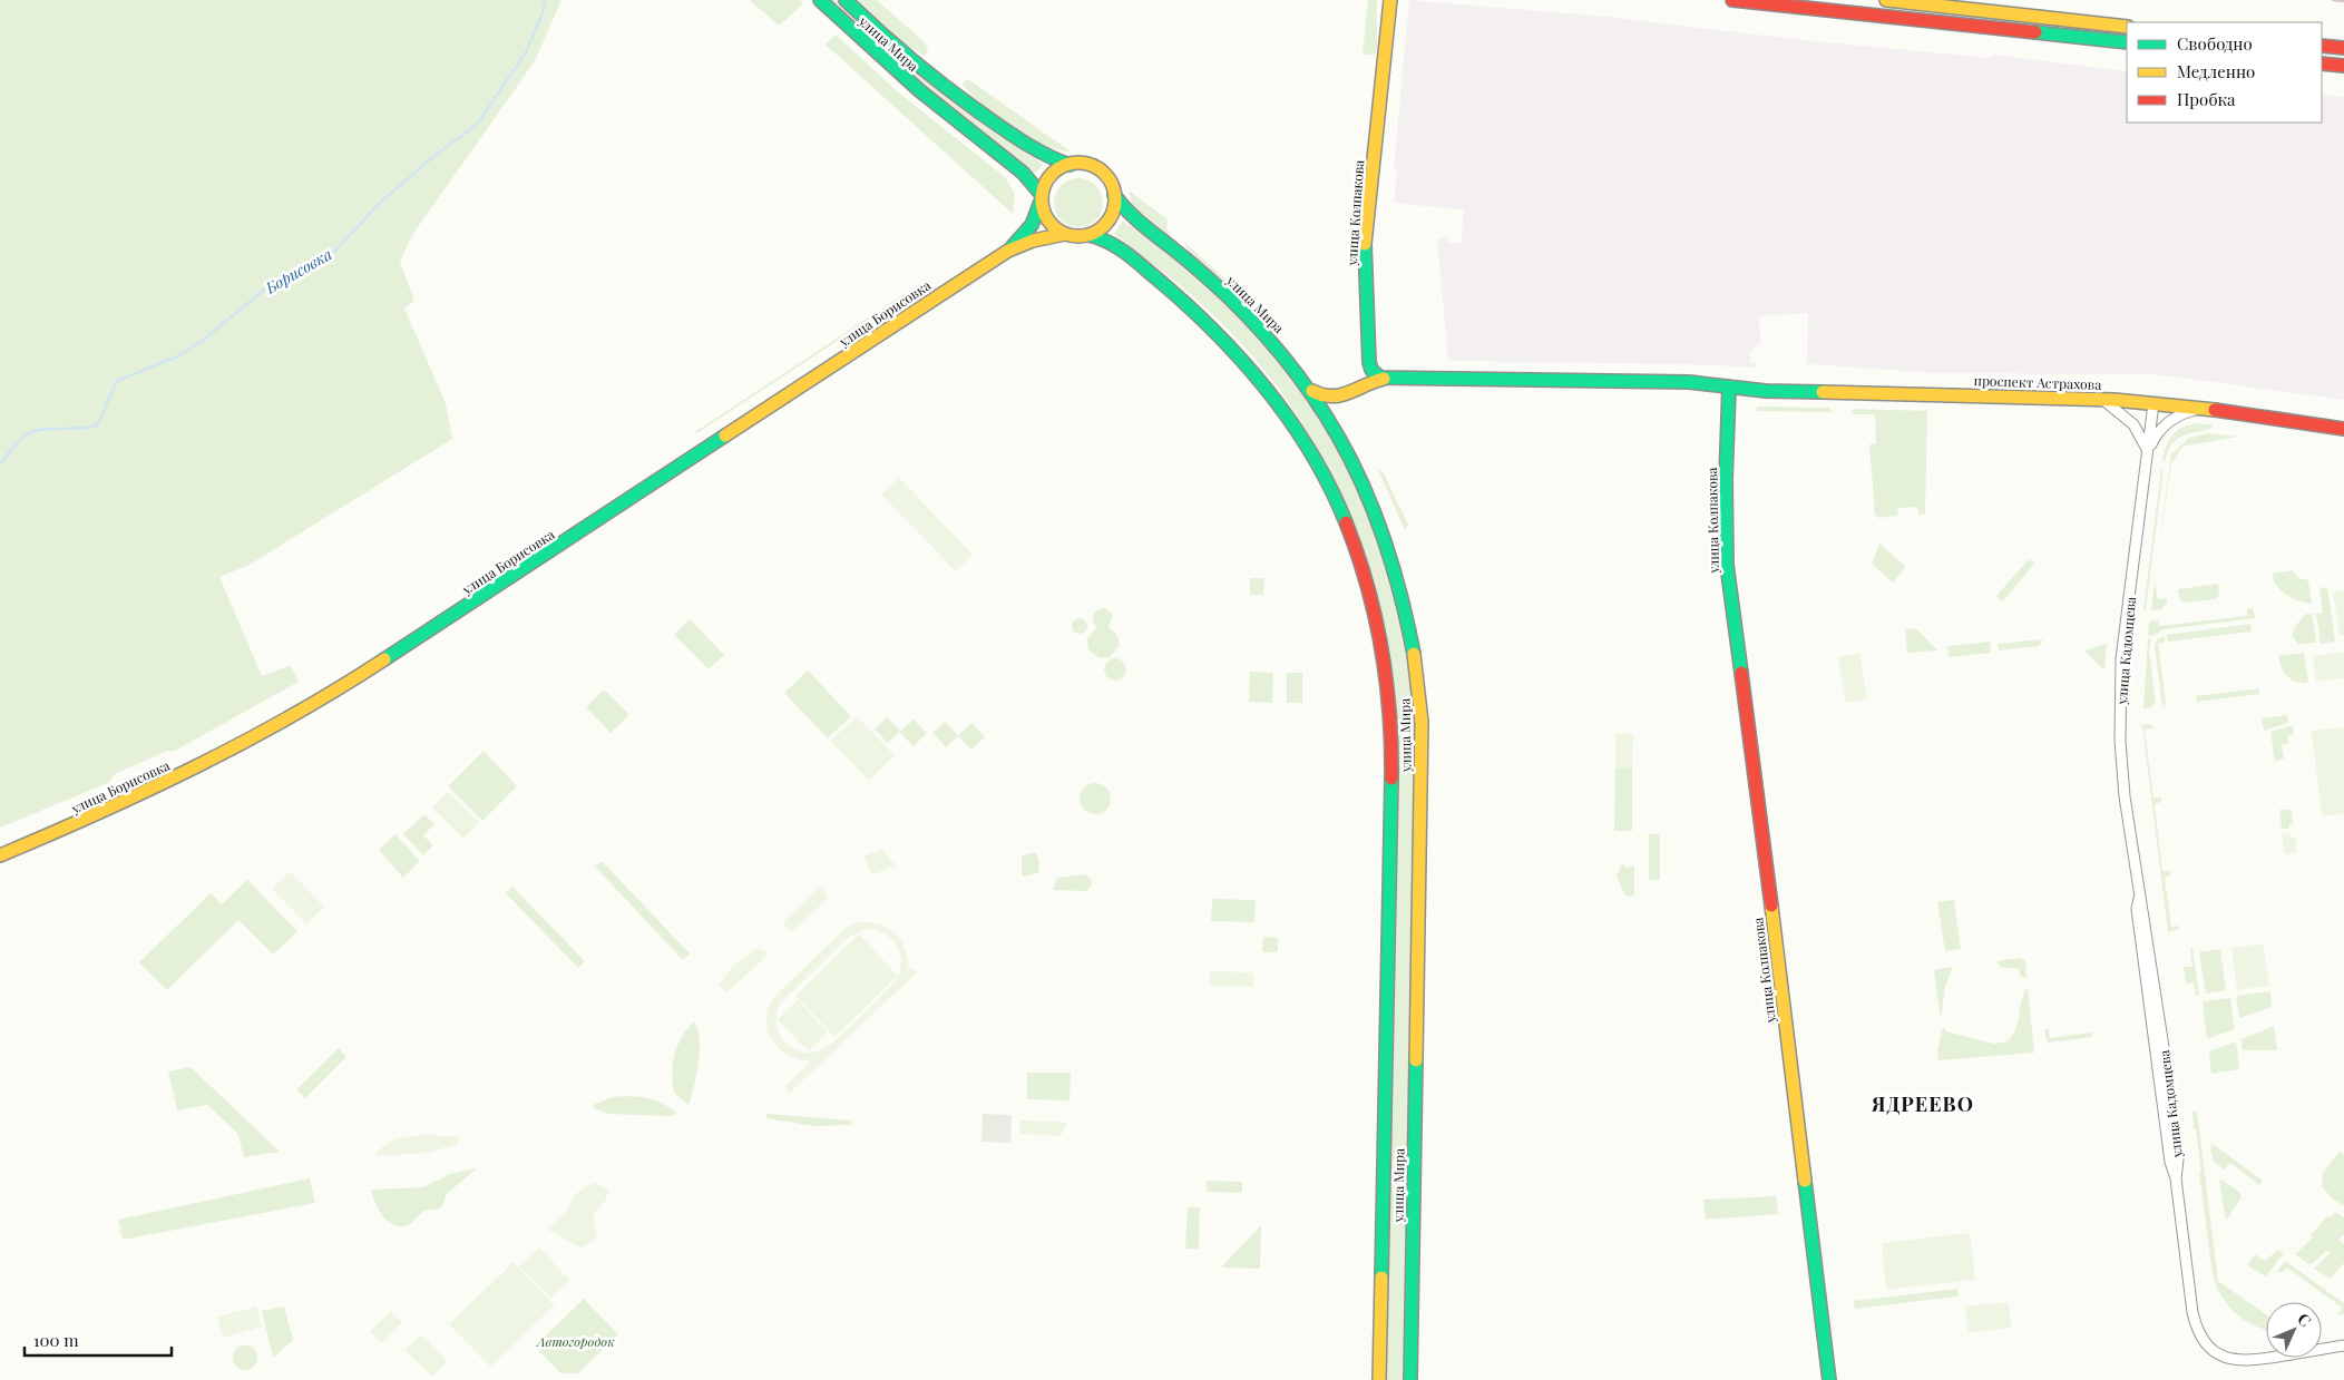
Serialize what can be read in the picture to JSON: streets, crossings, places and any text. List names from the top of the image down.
{
  "streets": {
    "main road": [
      "улица Мира",
      "улица Колпакова",
      "улица Борисовка",
      "проспект Астрахова"
    ],
    "street": ["улица Кадомцева"]
  },
  "crossings": [
    ["улица Мира", "улица Борисовка"],
    ["улица Колпакова", "проспект Астрахова"],
    ["проспект Астрахова", "улица Кадомцева"]
  ],
  "districts": ["ЯДРЕЕВО"],
  "water": ["Борисовка"],
  "parks": ["Автогородок"],
  "legend": ["Свободно", "Медленно", "Пробка"],
  "scale_bar": "100 m",
  "north": "top right"
}
